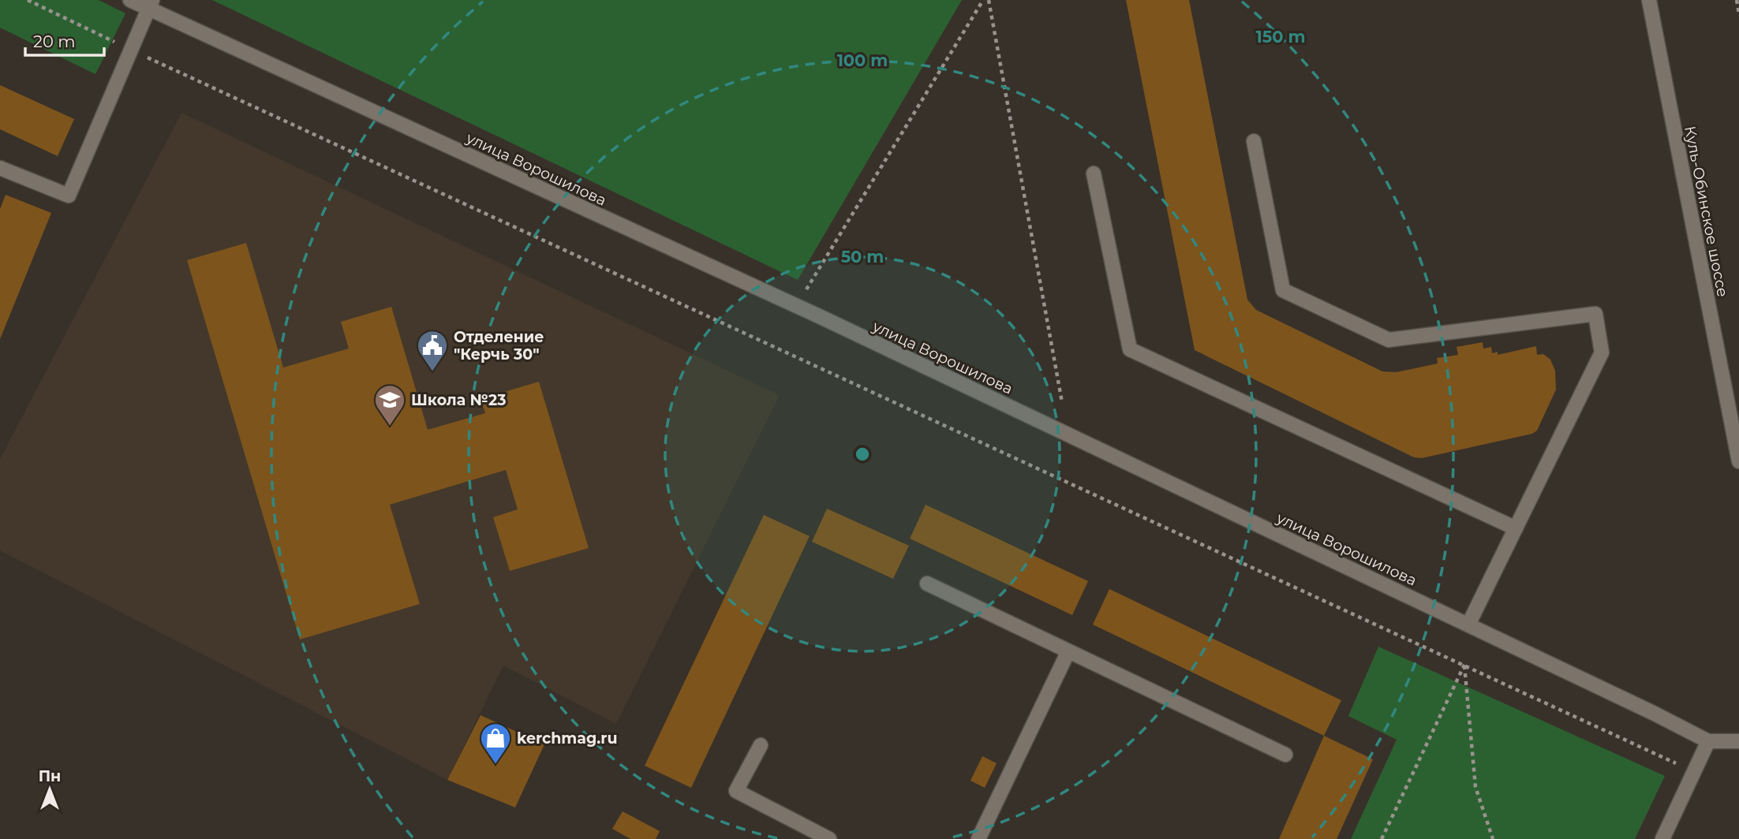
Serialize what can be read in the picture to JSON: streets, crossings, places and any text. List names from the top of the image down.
{
  "streets": {
    "street": ["улица Ворошилова", "Куль-Обинское шоссе"]
  },
  "places": {
    "public building": ["Отделение \"Керчь 30\""],
    "school or university": ["Школа №23"],
    "shop": ["kerchmag.ru"]
  },
  "scale_bar": "20 m",
  "north": "top",
  "rings": ["150 m", "100 m", "50 m"]
}
